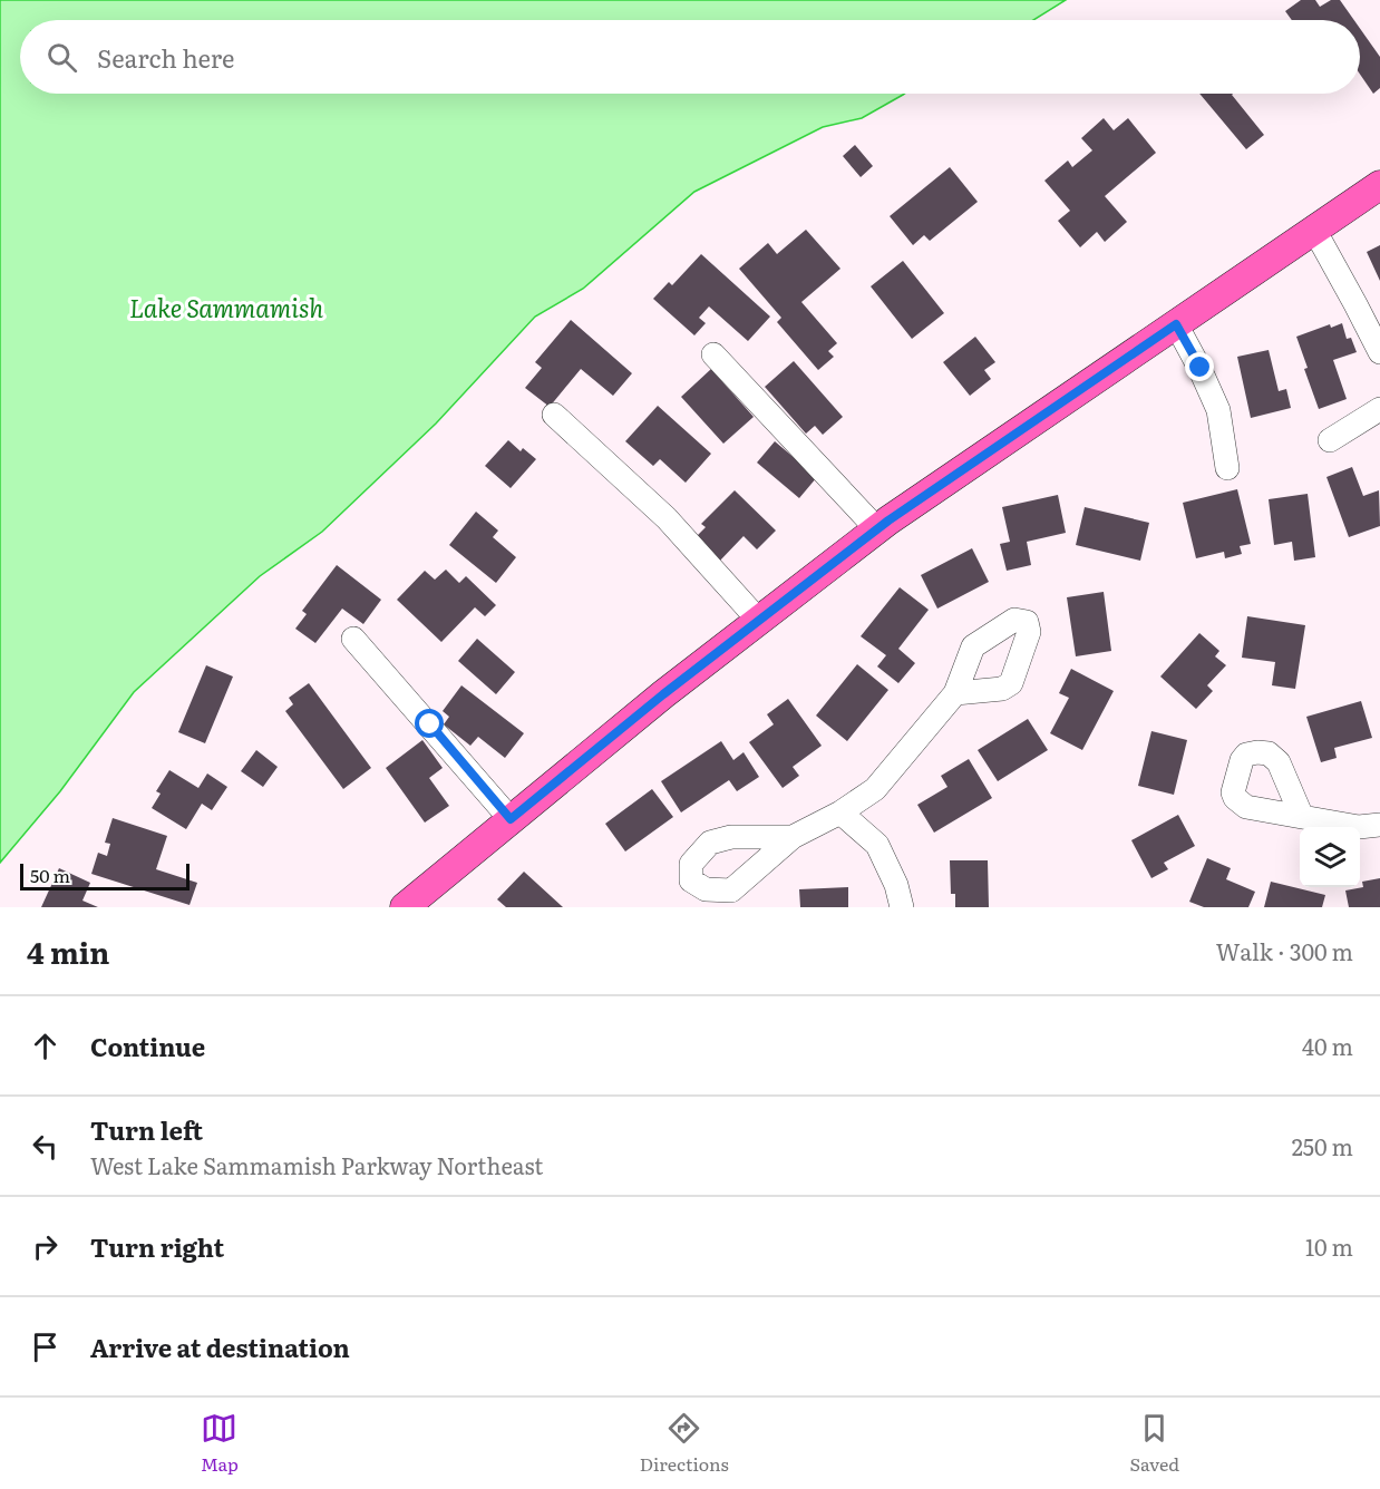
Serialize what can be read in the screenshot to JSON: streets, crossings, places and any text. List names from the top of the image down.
{
  "water": ["Lake Sammamish"],
  "scale_bar": "50 m",
  "page": {
    "search": "Search here",
    "scale": "50 m",
    "heading": ["4 min", "Walk · 300 m"],
    "list": [
      ["Continue", "40 m"],
      ["Turn left", "West Lake Sammamish Parkway Northeast", "250 m"],
      ["Turn right", "10 m"],
      "Arrive at destination"
    ],
    "nav": ["Map", "Directions", "Saved"]
  }
}
